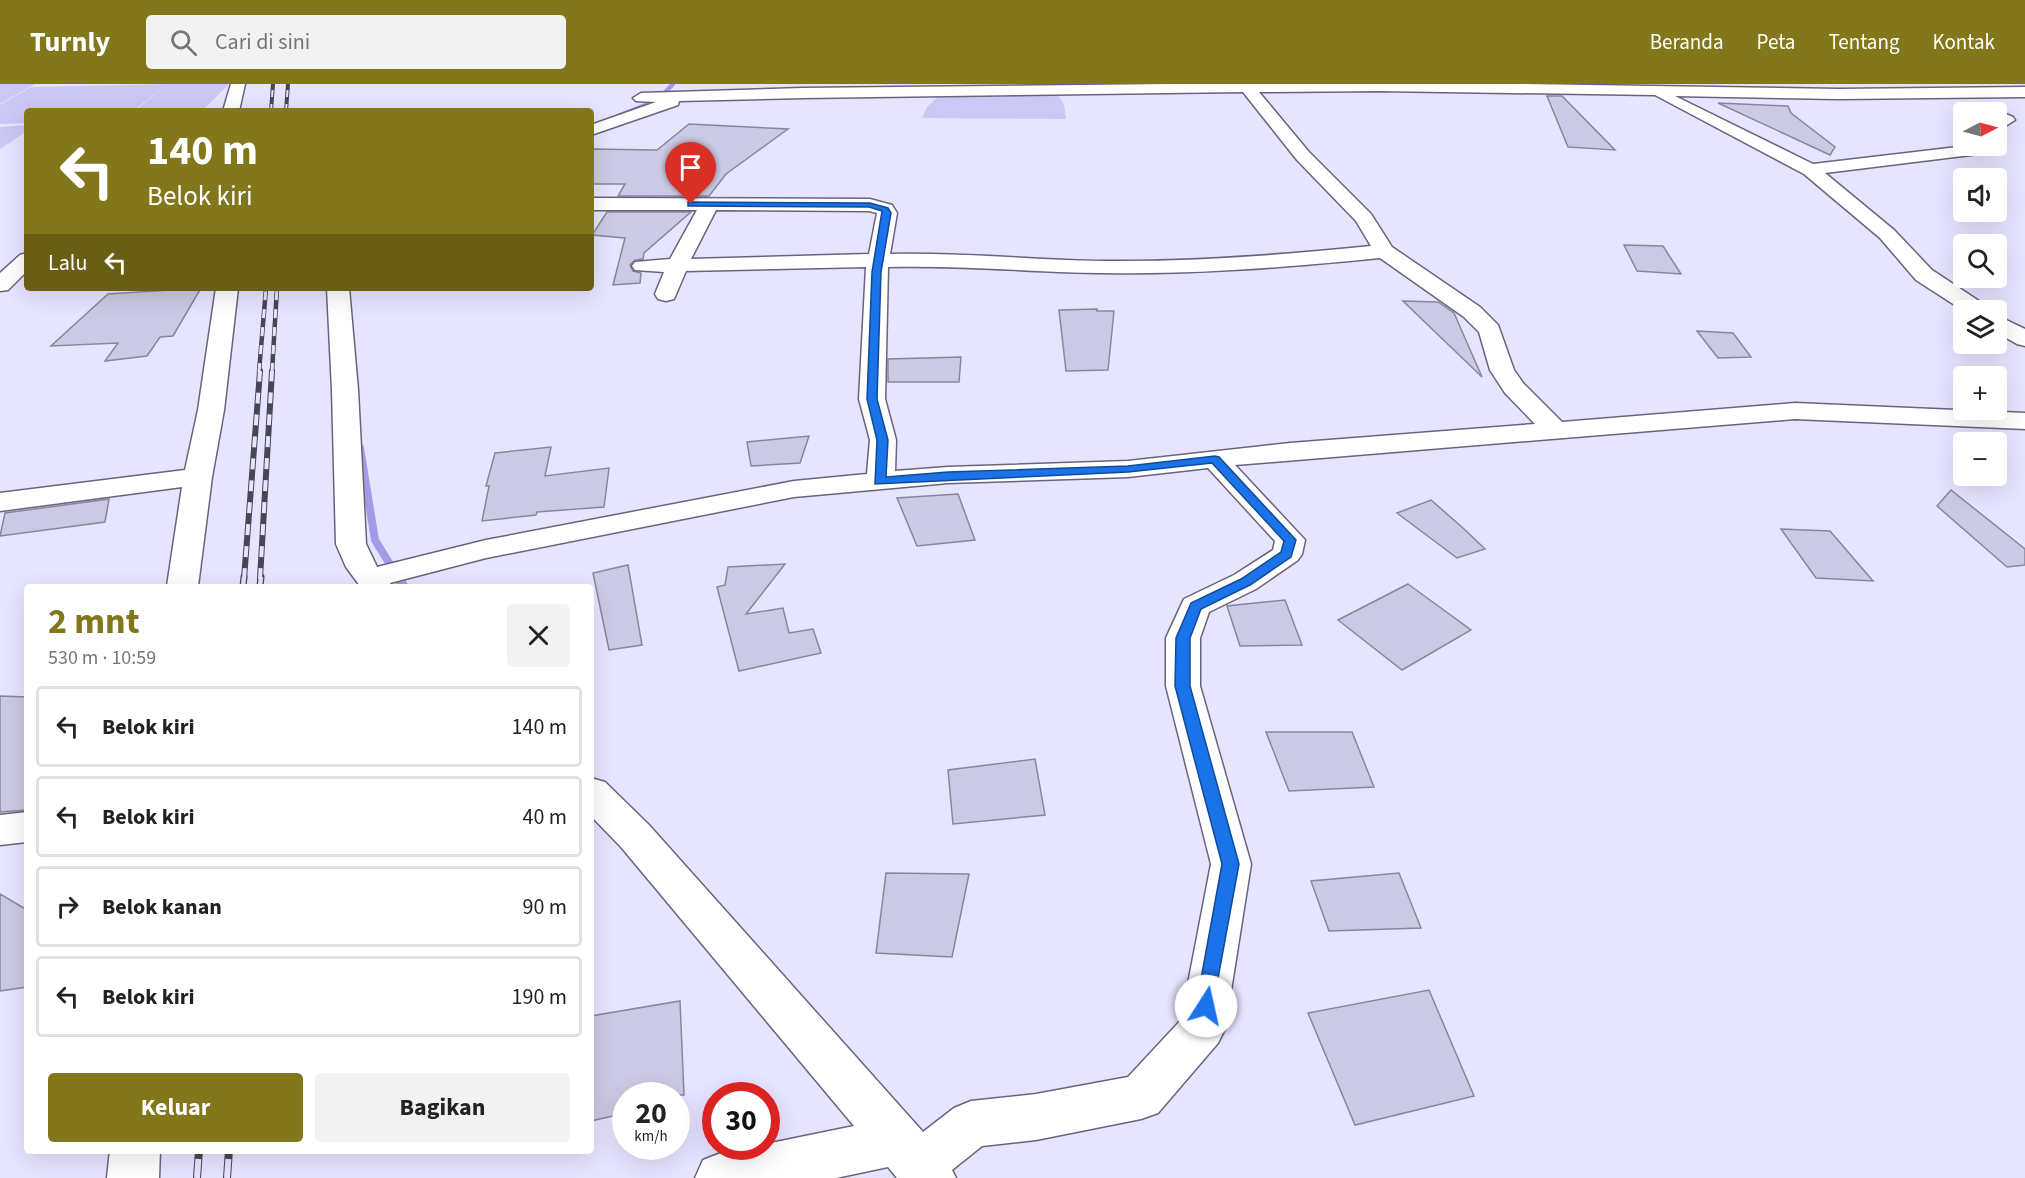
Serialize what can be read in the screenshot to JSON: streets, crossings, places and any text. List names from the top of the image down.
{
  "north": "right",
  "page": {
    "header": "Turnly",
    "search": "Cari di sini",
    "nav": [
      "Beranda",
      "Peta",
      "Tentang",
      "Kontak"
    ],
    "map_buttons": ["+", "−"],
    "turn": ["140 m", "Belok kiri"],
    "then": "Lalu",
    "heading": ["2 mnt", "530 m · 10:59"],
    "list": [
      {
        "name": "Belok kiri",
        "value": "140 m"
      },
      {
        "name": "Belok kiri",
        "value": "40 m"
      },
      {
        "name": "Belok kanan",
        "value": "90 m"
      },
      {
        "name": "Belok kiri",
        "value": "190 m"
      }
    ],
    "buttons": ["Keluar", "Bagikan"],
    "speed": "20 km/h",
    "limit": "30"
  }
}
